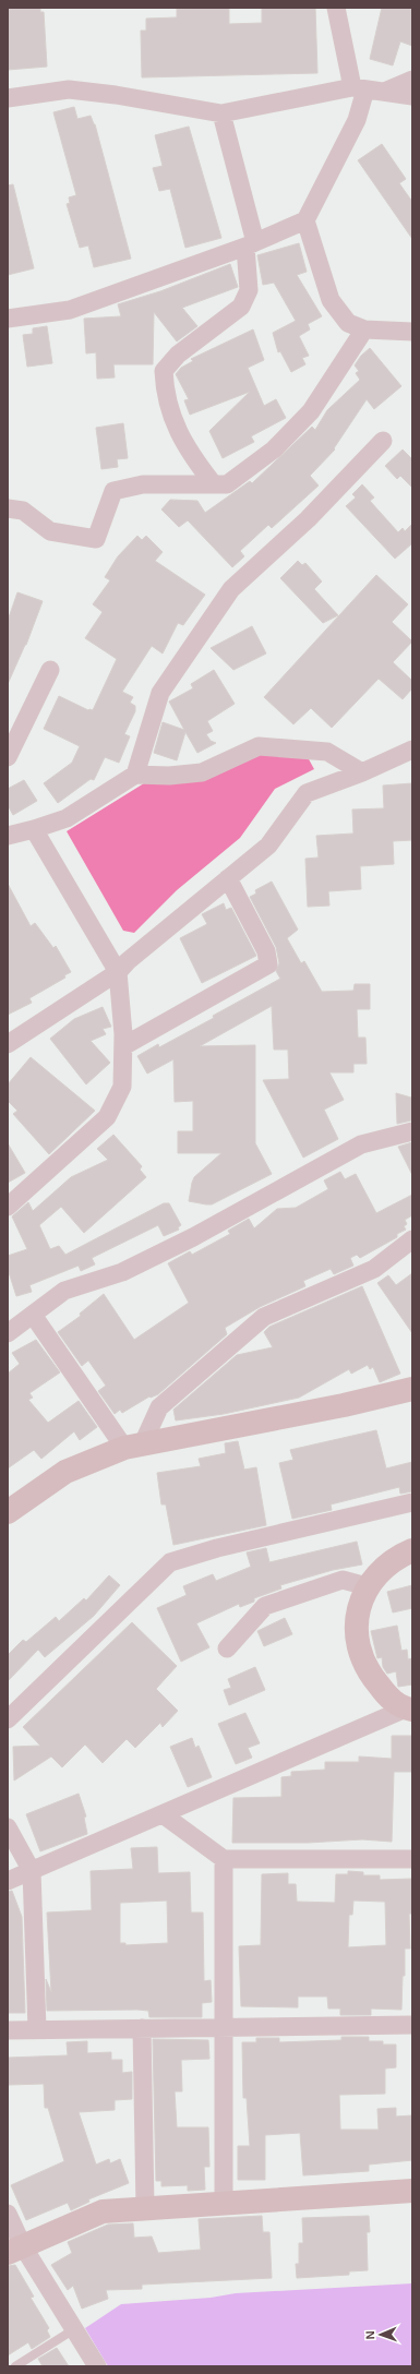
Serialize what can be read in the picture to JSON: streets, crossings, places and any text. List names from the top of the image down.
{
  "north": "left"
}
